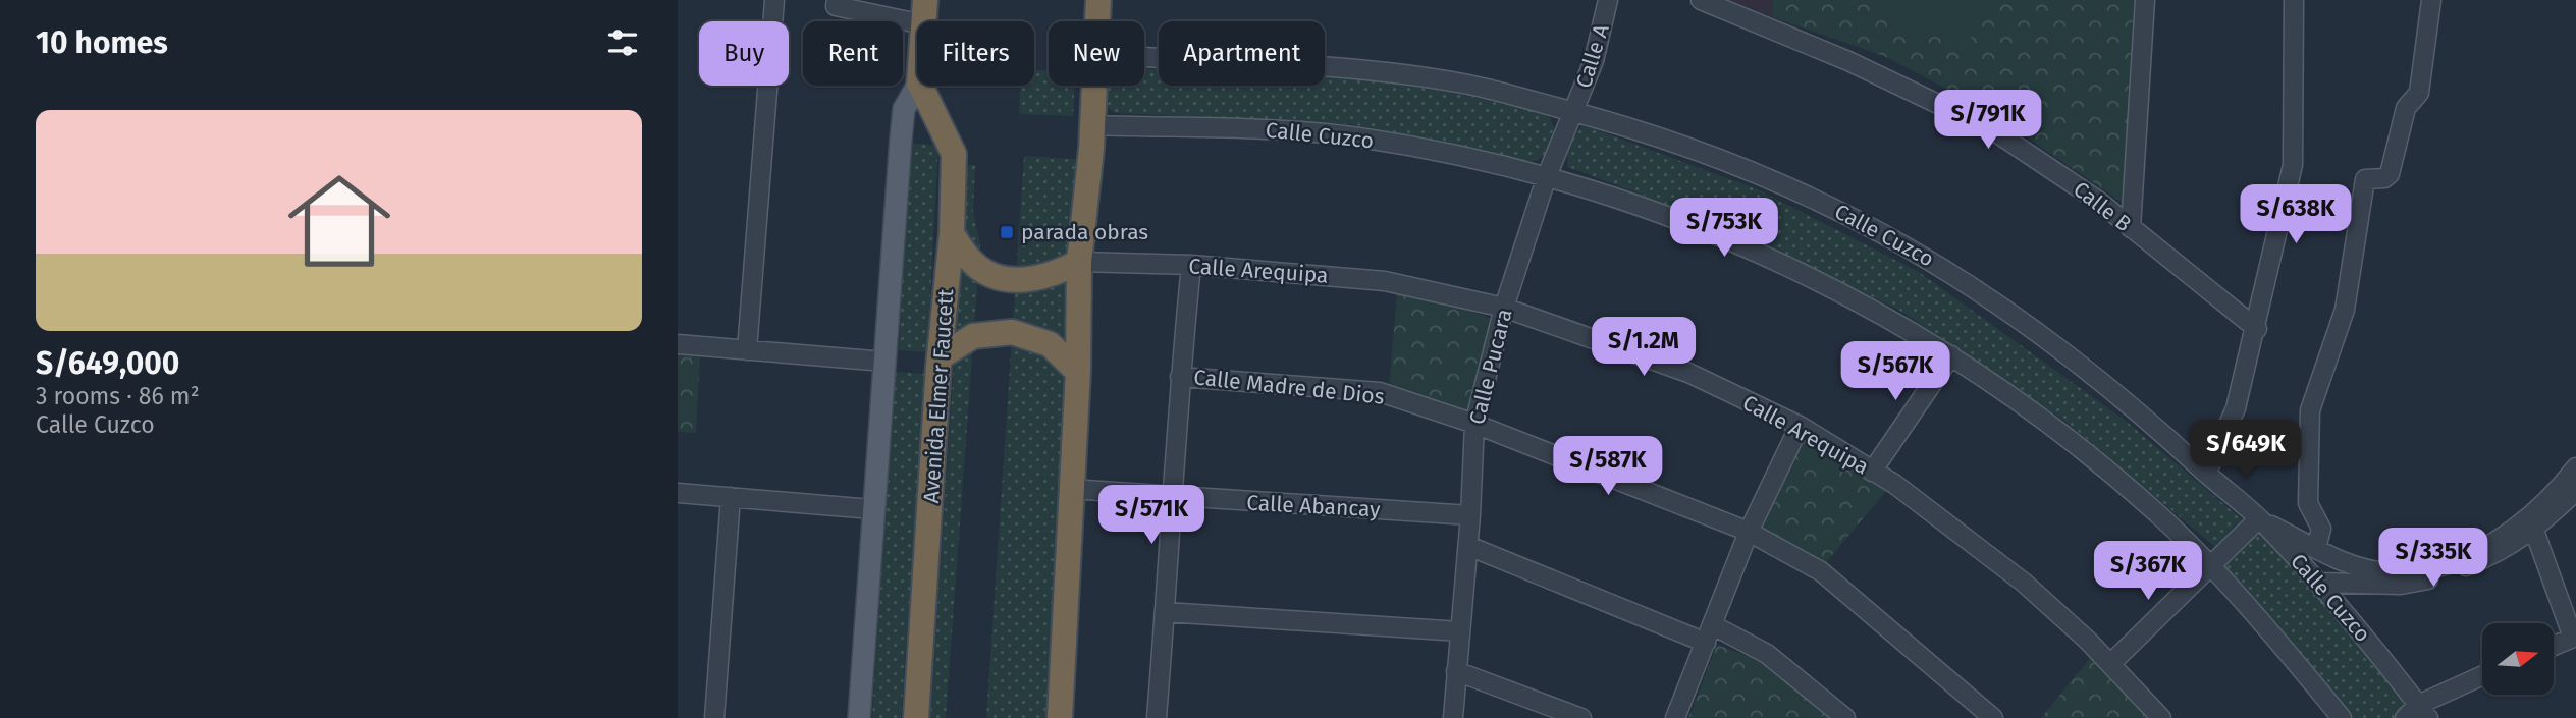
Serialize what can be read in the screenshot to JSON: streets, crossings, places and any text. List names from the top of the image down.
{
  "streets": {
    "highway": ["Avenida Elmer Faucett"],
    "street": [
      "Calle A",
      "Calle Cuzco",
      "Calle B",
      "Calle Arequipa",
      "Calle Pucara",
      "Calle Madre de Dios",
      "Calle Abancay"
    ]
  },
  "crossings": [
    ["Calle A", "Calle Cuzco"],
    ["Calle A", "Calle Pucara"],
    ["Calle Cuzco", "Calle Pucara"],
    ["Calle Arequipa", "Calle Pucara"],
    ["Calle Pucara", "Calle Madre de Dios"],
    ["Calle Pucara", "Calle Abancay"]
  ],
  "places": {
    "transit": ["parada obras"]
  },
  "north": "right",
  "page": {
    "heading": "10 homes",
    "chip": [
      "Buy",
      "Rent",
      "Filters",
      "New",
      "Apartment"
    ],
    "list": [
      {
        "name": "S/649,000",
        "note": "3 rooms · 86 m² · Calle Cuzco"
      }
    ],
    "price": [
      "S/791K",
      "S/638K",
      "S/753K",
      "S/1.2M",
      "S/567K",
      "S/649K",
      "S/587K",
      "S/571K",
      "S/335K",
      "S/367K"
    ]
  }
}
